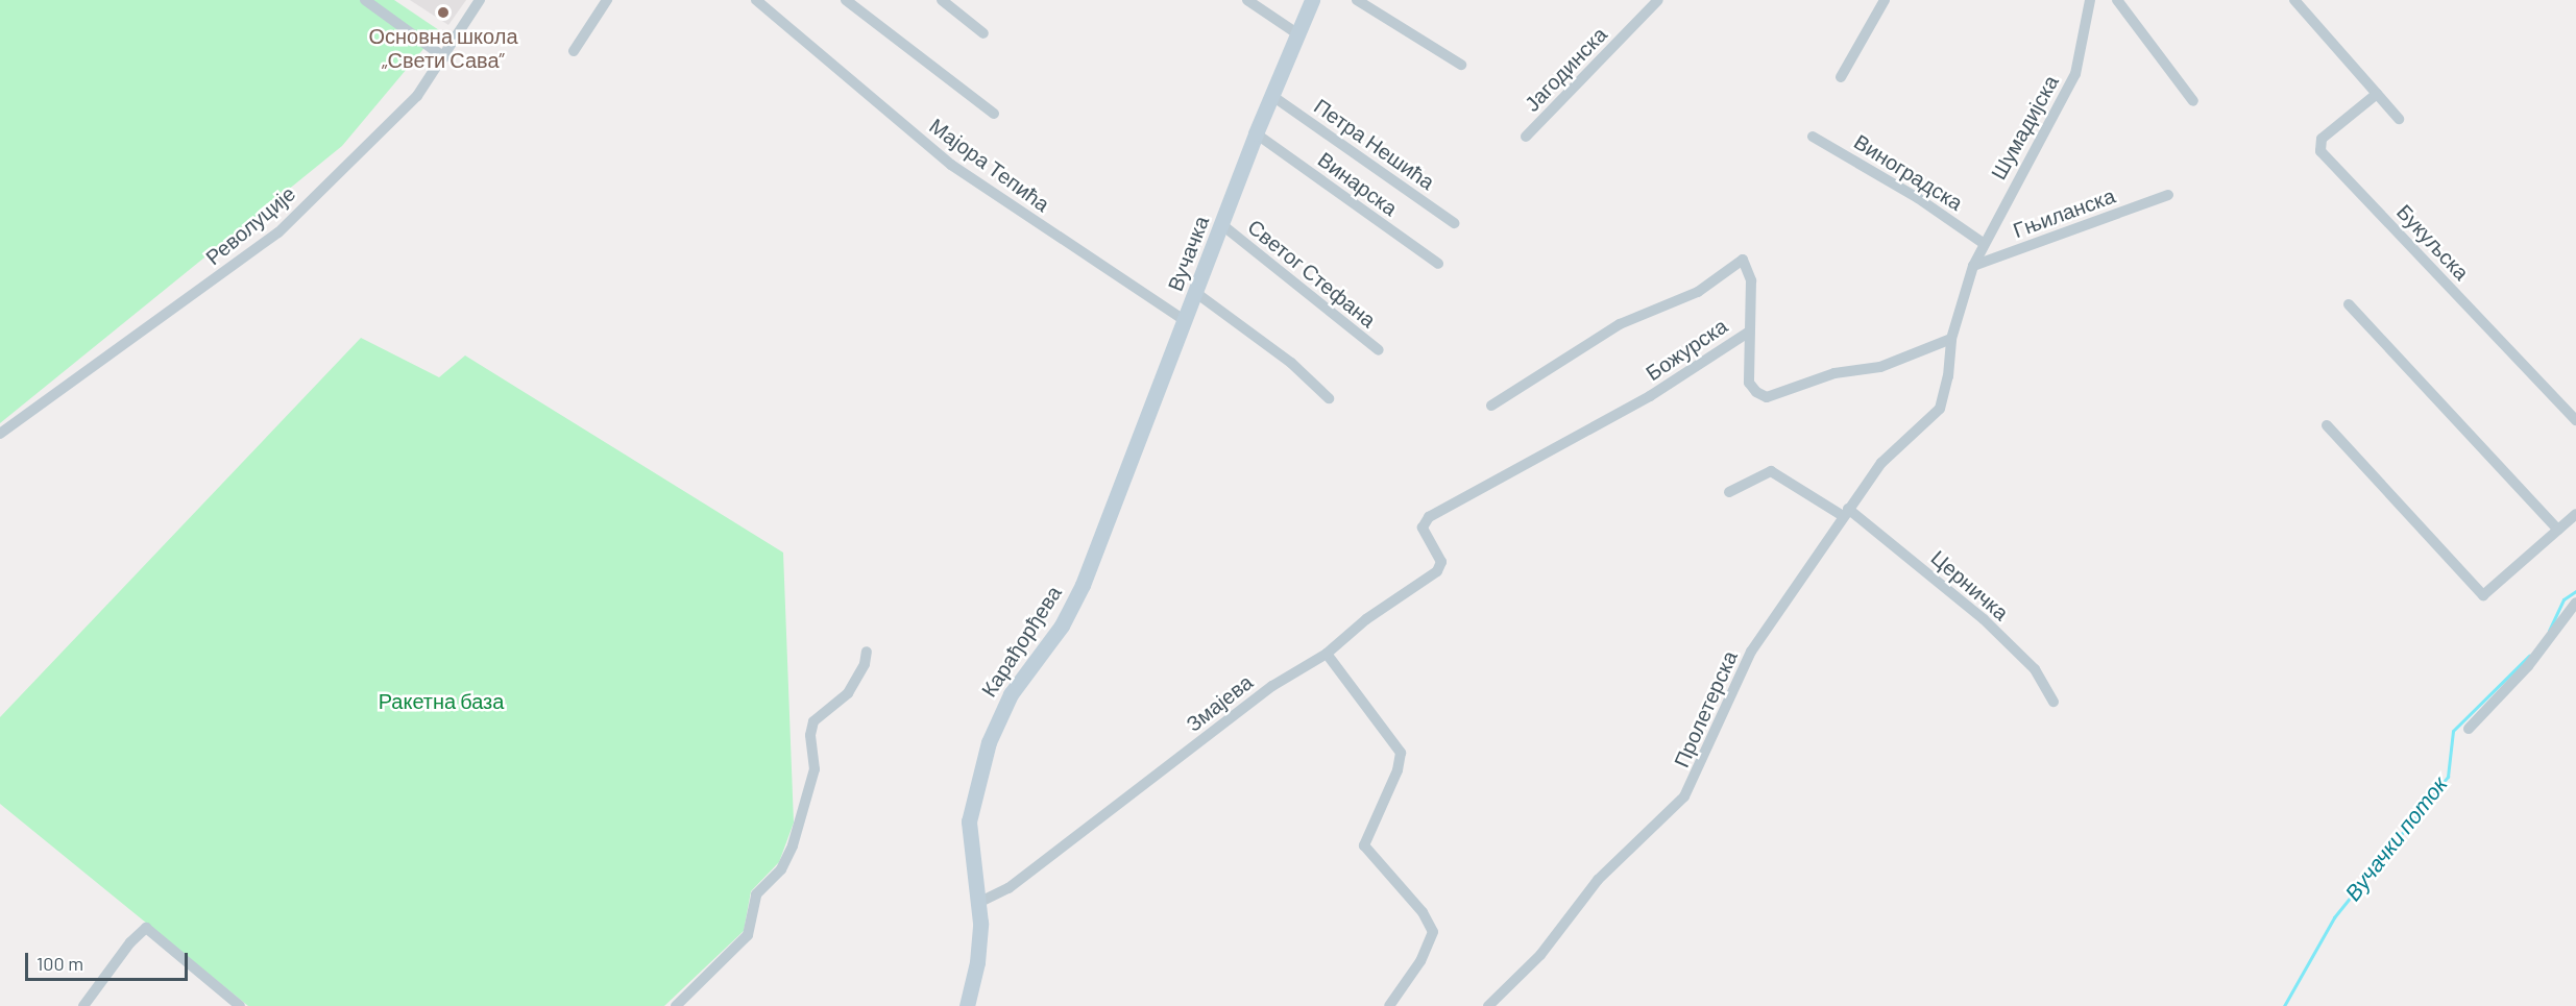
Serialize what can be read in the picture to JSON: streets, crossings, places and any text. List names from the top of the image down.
{
  "streets": {
    "street": [
      "Јагодинска",
      "Шумадијска",
      "Петра Нешића",
      "Мајора Тепића",
      "Виноградска",
      "Винарска",
      "Гњиланска",
      "Револуције",
      "Букуљска",
      "Вучачка",
      "Светог Стефана",
      "Божурска",
      "Церничка",
      "Карађорђева",
      "Змајева",
      "Пролетерска"
    ]
  },
  "crossings": [
    ["Шумадијска", "Виноградска"],
    ["Шумадијска", "Гњиланска"],
    ["Шумадијска", "Пролетерска"],
    ["Петра Нешића", "Вучачка"],
    ["Мајора Тепића", "Вучачка"],
    ["Винарска", "Вучачка"],
    ["Гњиланска", "Пролетерска"],
    ["Вучачка", "Светог Стефана"],
    ["Вучачка", "Карађорђева"],
    ["Божурска", "Змајева"],
    ["Церничка", "Пролетерска"],
    ["Карађорђева", "Змајева"]
  ],
  "water": ["Вучачки поток"],
  "parks": ["Ракетна база"],
  "places": ["Основна школа „Свети Сава”"],
  "scale_bar": "100 m"
}
